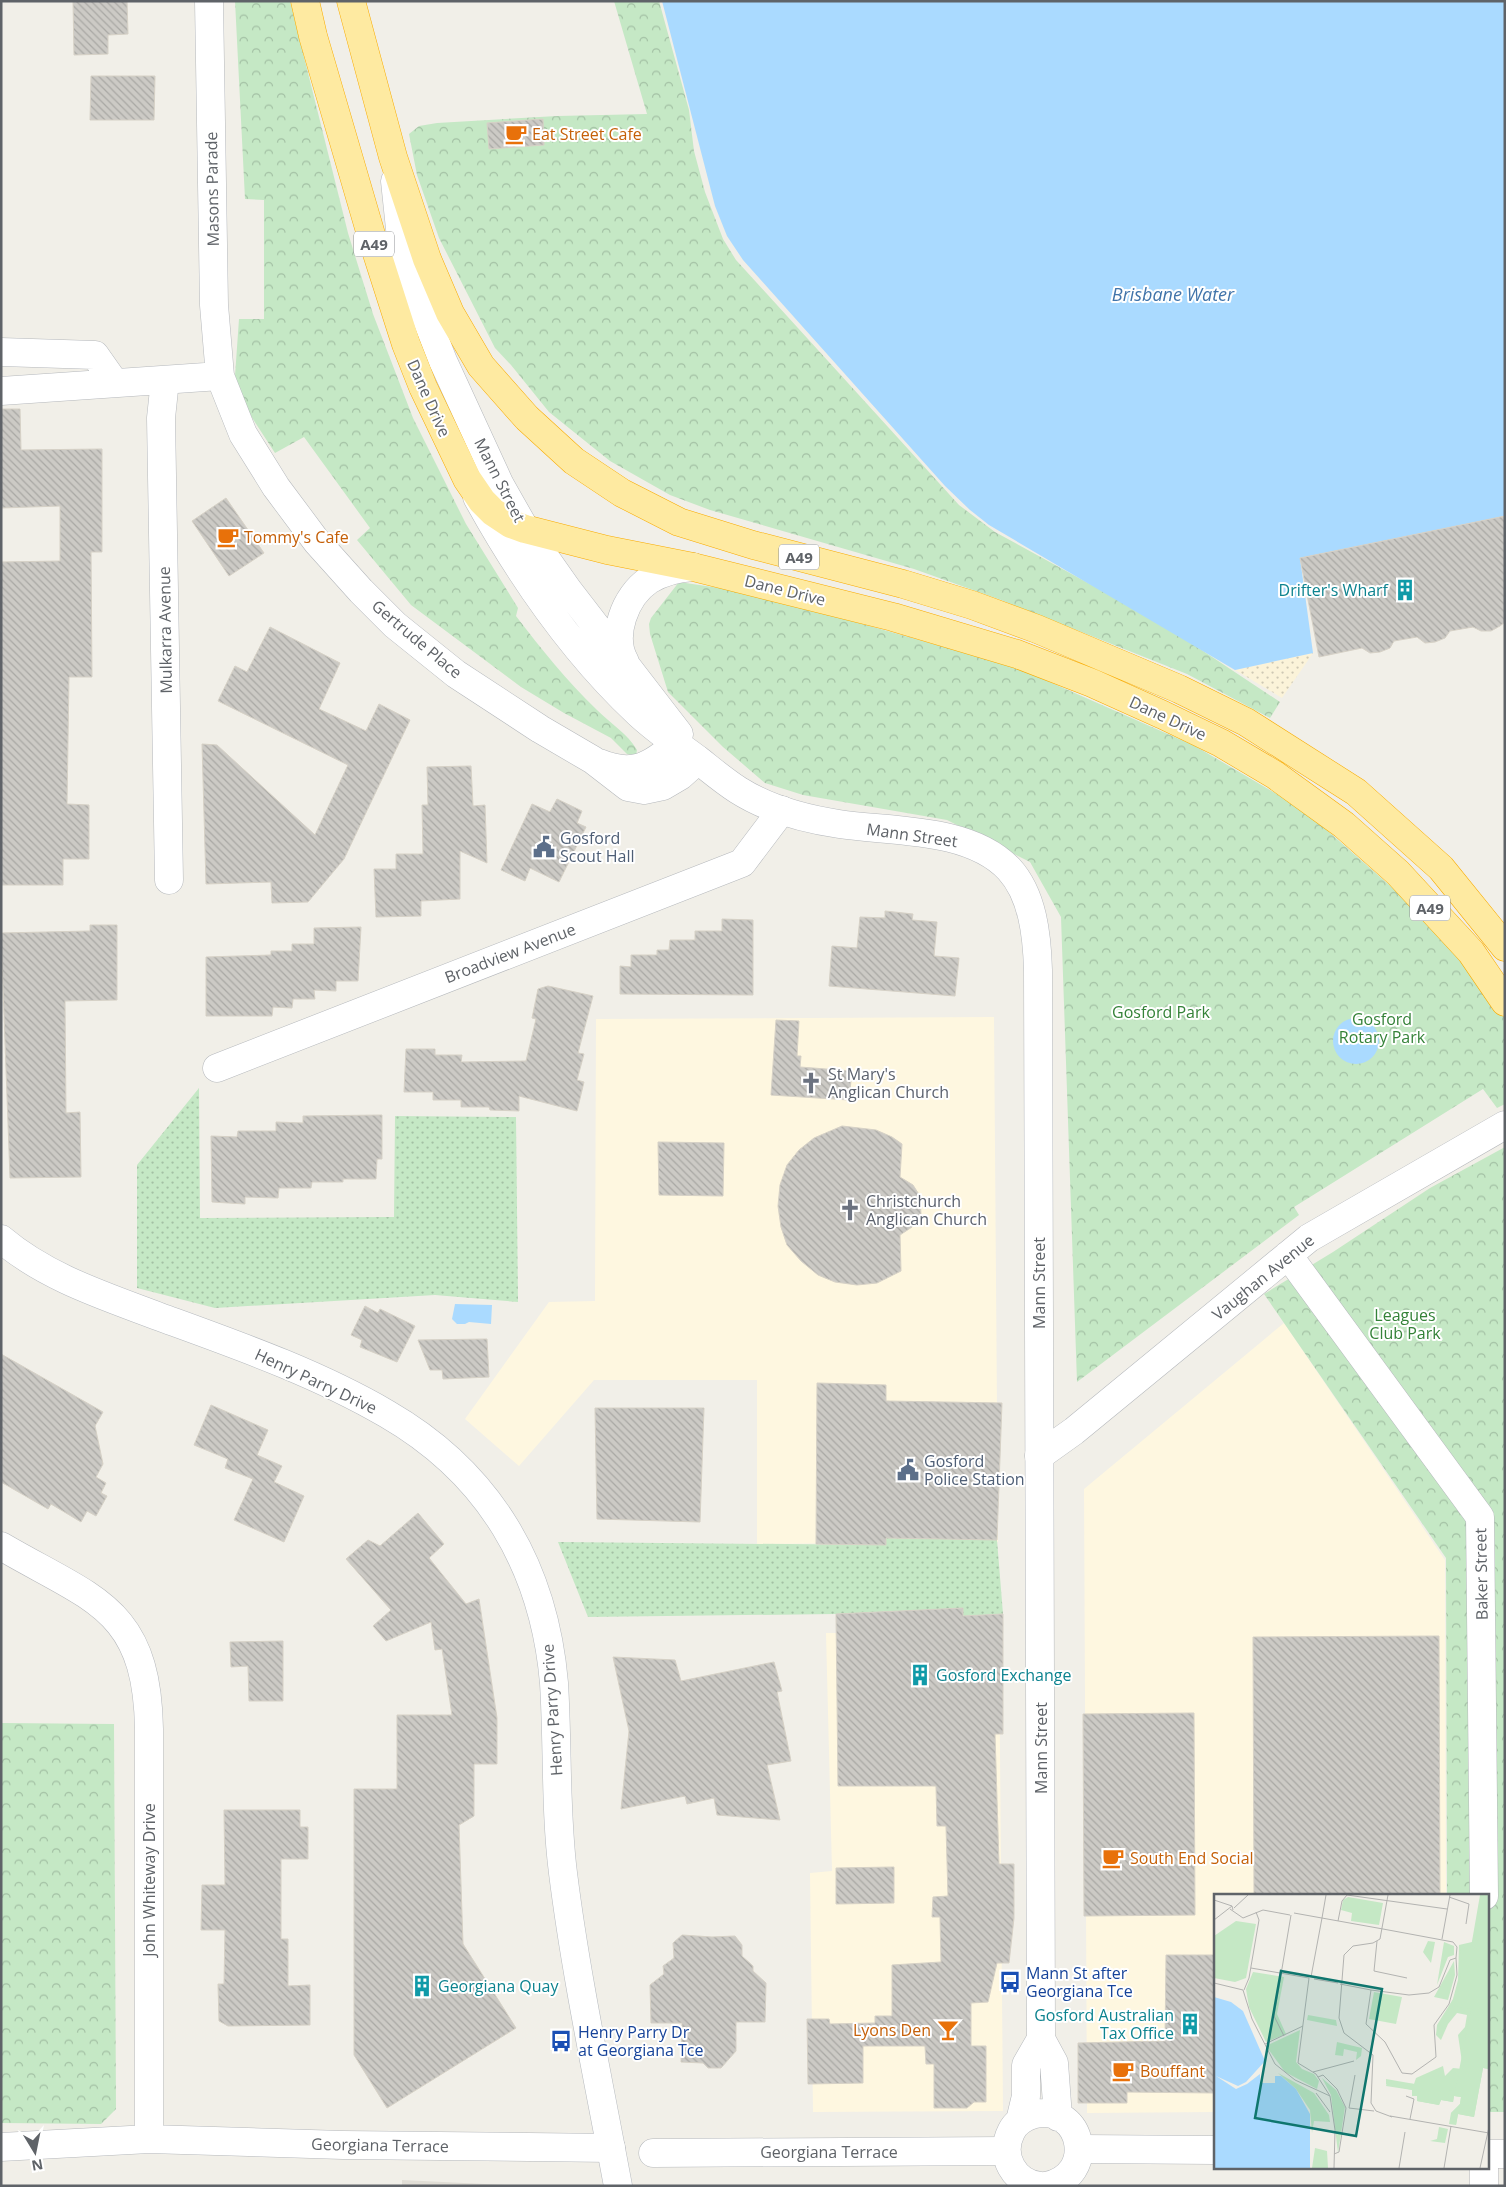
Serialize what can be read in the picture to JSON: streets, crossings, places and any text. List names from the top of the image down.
{
  "streets": {
    "highway": ["A49", "Dane Drive"],
    "street": [
      "Masons Parade",
      "Mann Street",
      "Mulkarra Avenue",
      "Gertrude Place",
      "Broadview Avenue",
      "Vaughan Avenue",
      "Henry Parry Drive",
      "Baker Street",
      "John Whiteway Drive",
      "Georgiana Terrace"
    ]
  },
  "crossings": [
    ["Masons Parade", "Gertrude Place"],
    ["Dane Drive", "Mann Street"],
    ["Mann Street", "Gertrude Place"],
    ["Mann Street", "Broadview Avenue"],
    ["Mann Street", "Vaughan Avenue"],
    ["Mann Street", "Georgiana Terrace"],
    ["Vaughan Avenue", "Baker Street"],
    ["Henry Parry Drive", "Georgiana Terrace"],
    ["John Whiteway Drive", "Georgiana Terrace"]
  ],
  "water": ["Brisbane Water"],
  "parks": ["Gosford Park", "Gosford Rotary Park", "Leagues Club Park"],
  "places": {
    "cafe": [
      "Eat Street Cafe",
      "Tommy's Cafe",
      "South End Social",
      "Bouffant"
    ],
    "building": [
      "Drifter's Wharf",
      "Gosford Exchange",
      "Georgiana Quay",
      "Gosford Australian Tax Office"
    ],
    "public building": ["Gosford Scout Hall", "Gosford Police Station"],
    "church": ["St Mary's Anglican Church", "Christchurch Anglican Church"],
    "bus stop": ["Mann St after Georgiana Tce", "Henry Parry Dr at Georgiana Tce"],
    "bar": ["Lyons Den"]
  },
  "north": "bottom"
}
